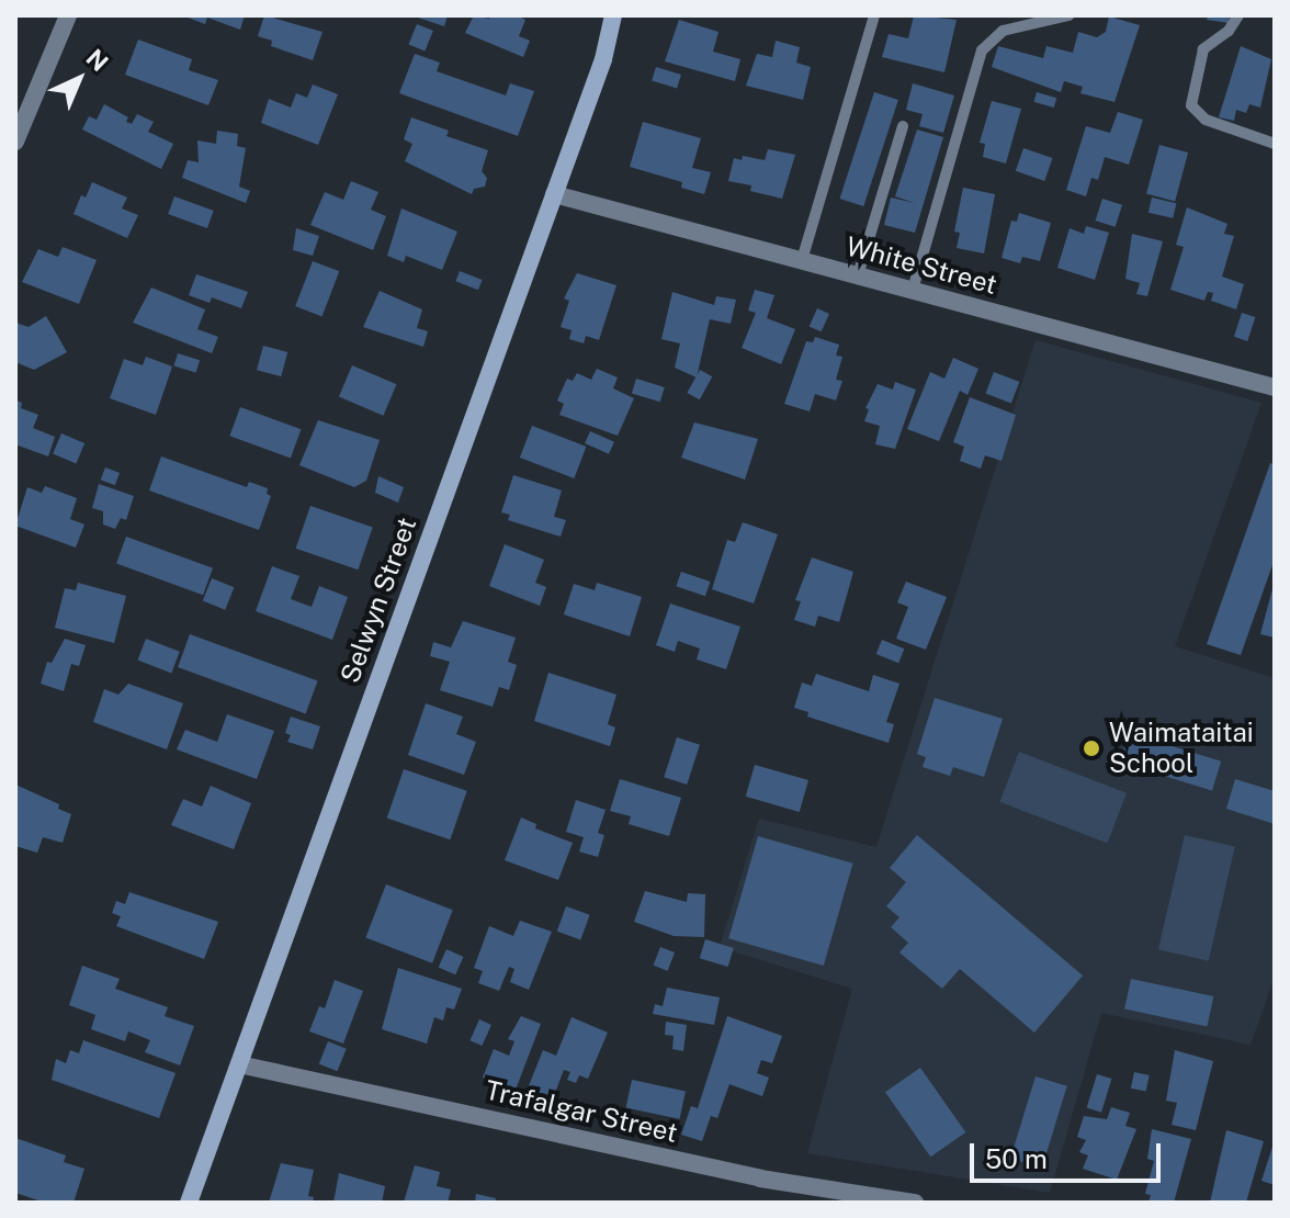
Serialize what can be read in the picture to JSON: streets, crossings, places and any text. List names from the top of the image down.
{
  "streets": {
    "street": ["White Street", "Selwyn Street", "Trafalgar Street"]
  },
  "crossings": [
    ["White Street", "Selwyn Street"],
    ["Selwyn Street", "Trafalgar Street"]
  ],
  "places": ["Waimataitai School"],
  "scale_bar": "50 m",
  "north": "top right"
}
